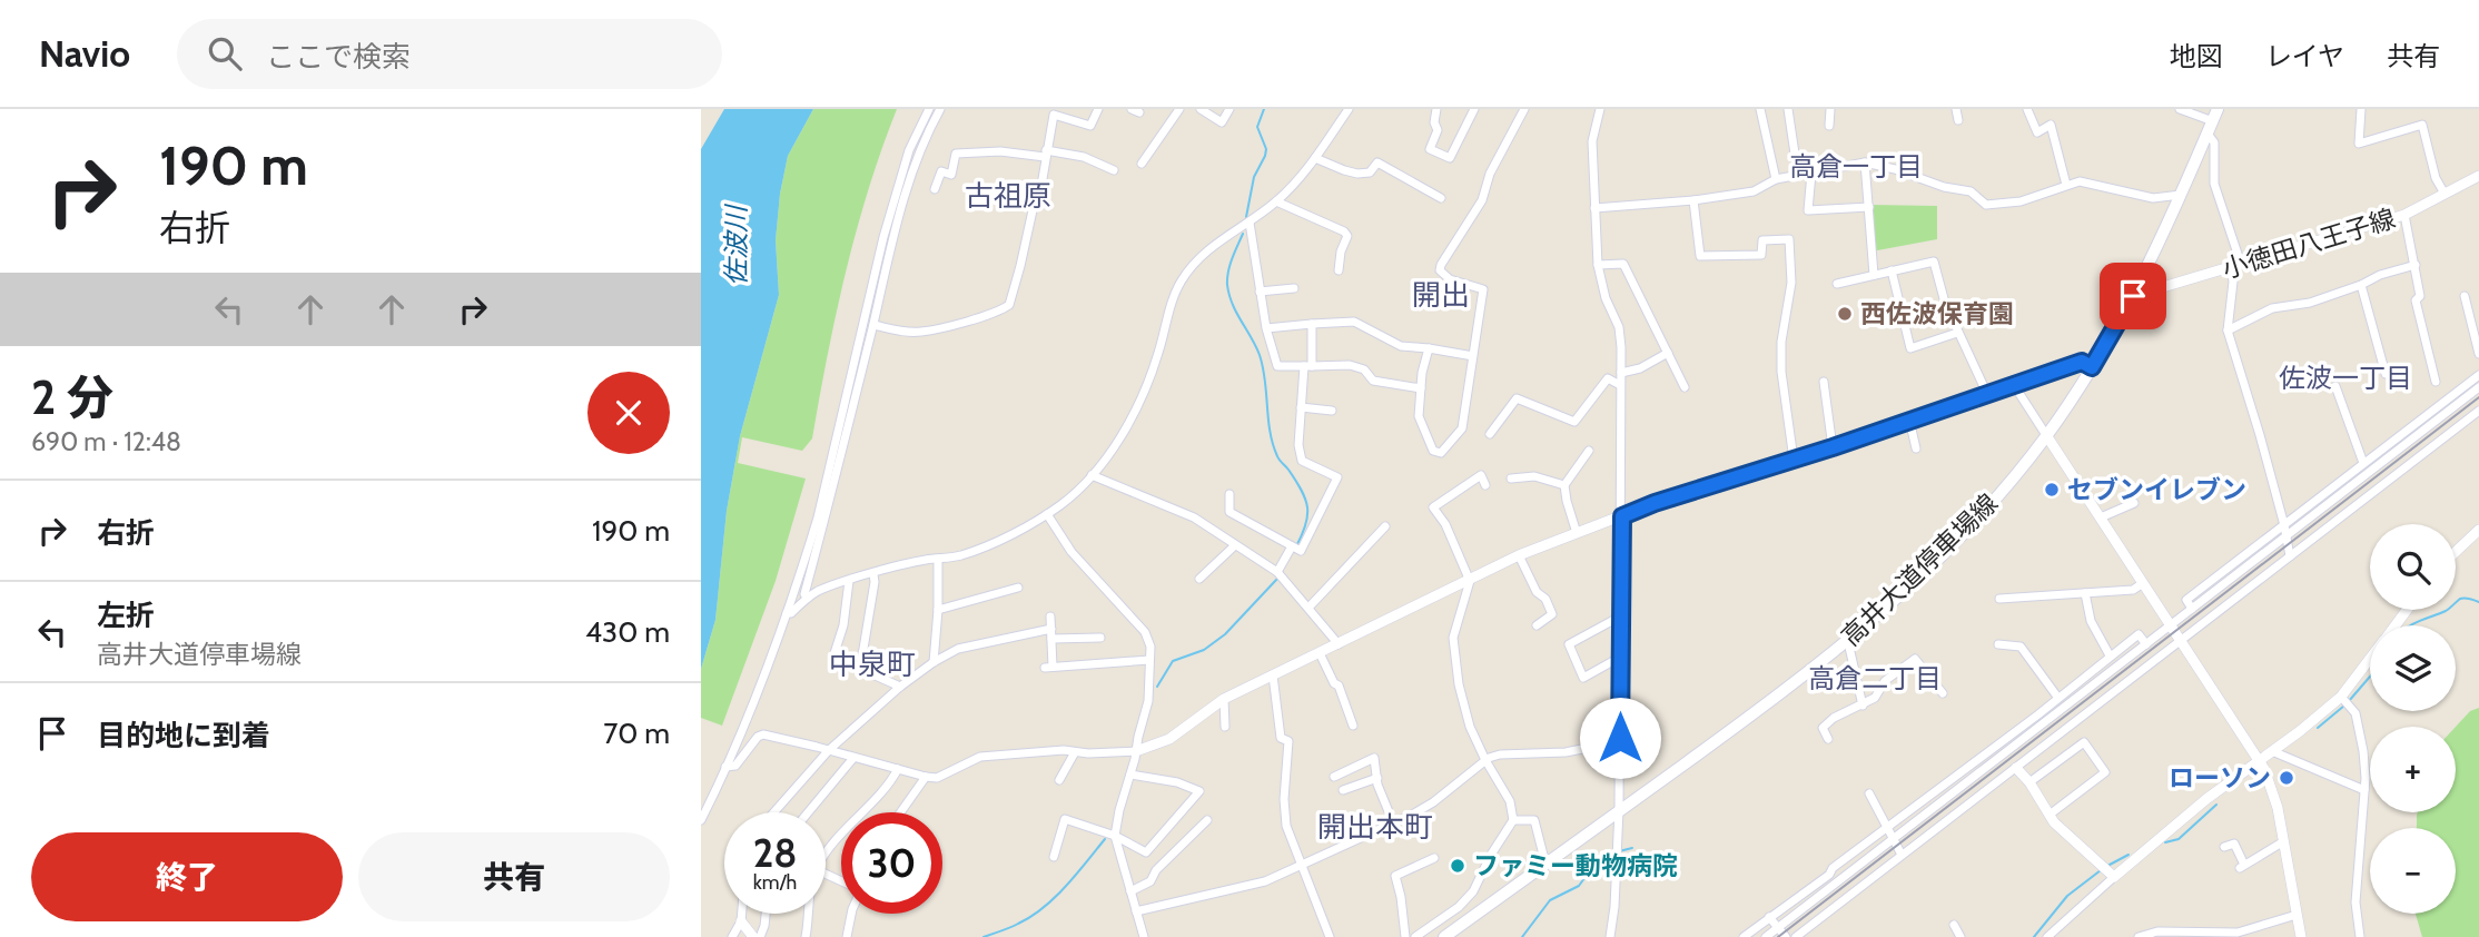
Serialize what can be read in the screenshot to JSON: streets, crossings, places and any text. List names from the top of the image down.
{
  "streets": {
    "main road": ["高井大道停車場線"],
    "street": ["小徳田八王子線"]
  },
  "crossings": [
    ["小徳田八王子線", "高井大道停車場線"]
  ],
  "districts": [
    "高倉一丁目",
    "古祖原",
    "開出",
    "佐波一丁目",
    "中泉町",
    "高倉二丁目",
    "開出本町"
  ],
  "water": ["佐波川"],
  "places": [
    "西佐波保育園",
    "セブンイレブン",
    "ローソン",
    "ファミー動物病院"
  ],
  "page": {
    "header": "Navio",
    "search": "ここで検索",
    "nav": ["地図", "レイヤ", "共有"],
    "turn": ["190 m", "右折"],
    "heading": ["2 分", "690 m · 12:48"],
    "list": [
      {
        "name": "右折",
        "value": "190 m"
      },
      {
        "name": "左折",
        "note": "高井大道停車場線",
        "value": "430 m"
      },
      {
        "name": "目的地に到着",
        "value": "70 m"
      }
    ],
    "map_buttons": ["+", "−"],
    "speed": "28 km/h",
    "limit": "30",
    "buttons": ["終了", "共有"]
  }
}
